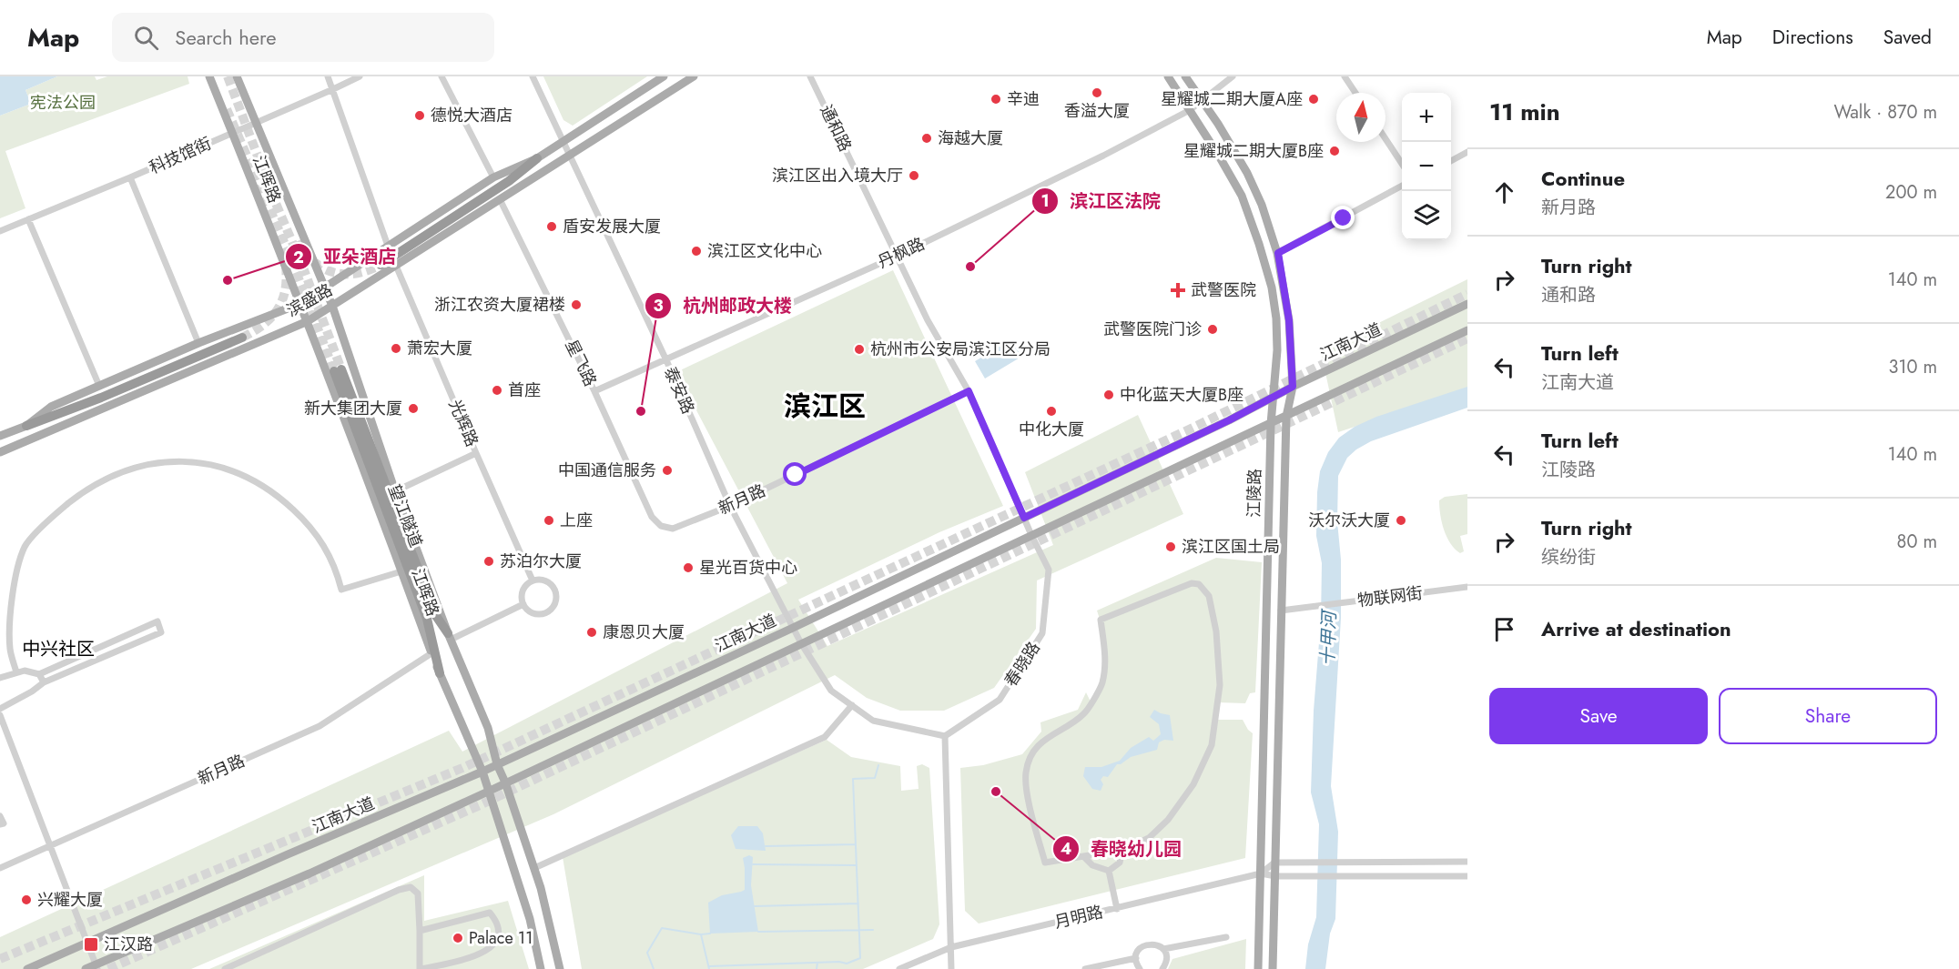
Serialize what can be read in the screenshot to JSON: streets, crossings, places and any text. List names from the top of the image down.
{
  "streets": {
    "highway": ["望江隧道"],
    "main road": [
      "江晖路",
      "滨盛路",
      "江南大道",
      "江陵路"
    ],
    "street": [
      "通和路",
      "科技馆街",
      "丹枫路",
      "星飞路",
      "泰安路",
      "光辉路",
      "新月路",
      "物联网街",
      "春晓路",
      "月明路"
    ]
  },
  "crossings": [
    ["通和路", "丹枫路"],
    ["通和路", "江南大道"],
    ["通和路", "新月路"],
    ["通和路", "春晓路"],
    ["科技馆街", "江晖路"],
    ["江晖路", "滨盛路"],
    ["江晖路", "江南大道"],
    ["江晖路", "新月路"],
    ["江晖路", "望江隧道"],
    ["丹枫路", "星飞路"],
    ["丹枫路", "泰安路"],
    ["丹枫路", "江陵路"],
    ["滨盛路", "星飞路"],
    ["滨盛路", "泰安路"],
    ["滨盛路", "光辉路"],
    ["江南大道", "泰安路"],
    ["江南大道", "江陵路"],
    ["江南大道", "春晓路"],
    ["星飞路", "新月路"],
    ["泰安路", "新月路"],
    ["江陵路", "物联网街"],
    ["江陵路", "月明路"]
  ],
  "districts": ["滨江区", "中兴社区"],
  "water": ["十甲河"],
  "parks": ["宪法公园"],
  "places": {
    "other": [
      "香溢大厦",
      "辛迪",
      "星耀城二期大厦A座",
      "德悦大酒店",
      "海越大厦",
      "星耀城二期大厦B座",
      "滨江区出入境大厅",
      "盾安发展大厦",
      "滨江区文化中心",
      "滨江区法院",
      "亚朵酒店",
      "浙江农资大厦裙楼",
      "武警医院门诊",
      "萧宏大厦",
      "杭州市公安局滨江区分局",
      "首座",
      "中化蓝天大厦B座",
      "新大集团大厦",
      "杭州邮政大楼",
      "中化大厦",
      "中国通信服务",
      "上座",
      "沃尔沃大厦",
      "滨江区国土局",
      "苏泊尔大厦",
      "星光百货中心",
      "康恩贝大厦",
      "春晓幼儿园",
      "兴耀大厦",
      "Palace 11"
    ],
    "health": ["武警医院"],
    "transit": ["江汉路"]
  },
  "north": "top",
  "page": {
    "header": "Map",
    "search": "Search here",
    "nav": ["Map", "Directions", "Saved"],
    "heading": ["11 min", "Walk · 870 m"],
    "map_buttons": ["+", "−"],
    "list": [
      ["Continue", "新月路", "200 m"],
      ["Turn right", "通和路", "140 m"],
      ["Turn left", "江南大道", "310 m"],
      ["Turn left", "江陵路", "140 m"],
      ["Turn right", "缤纷街", "80 m"],
      "Arrive at destination"
    ],
    "buttons": ["Save", "Share"]
  }
}
